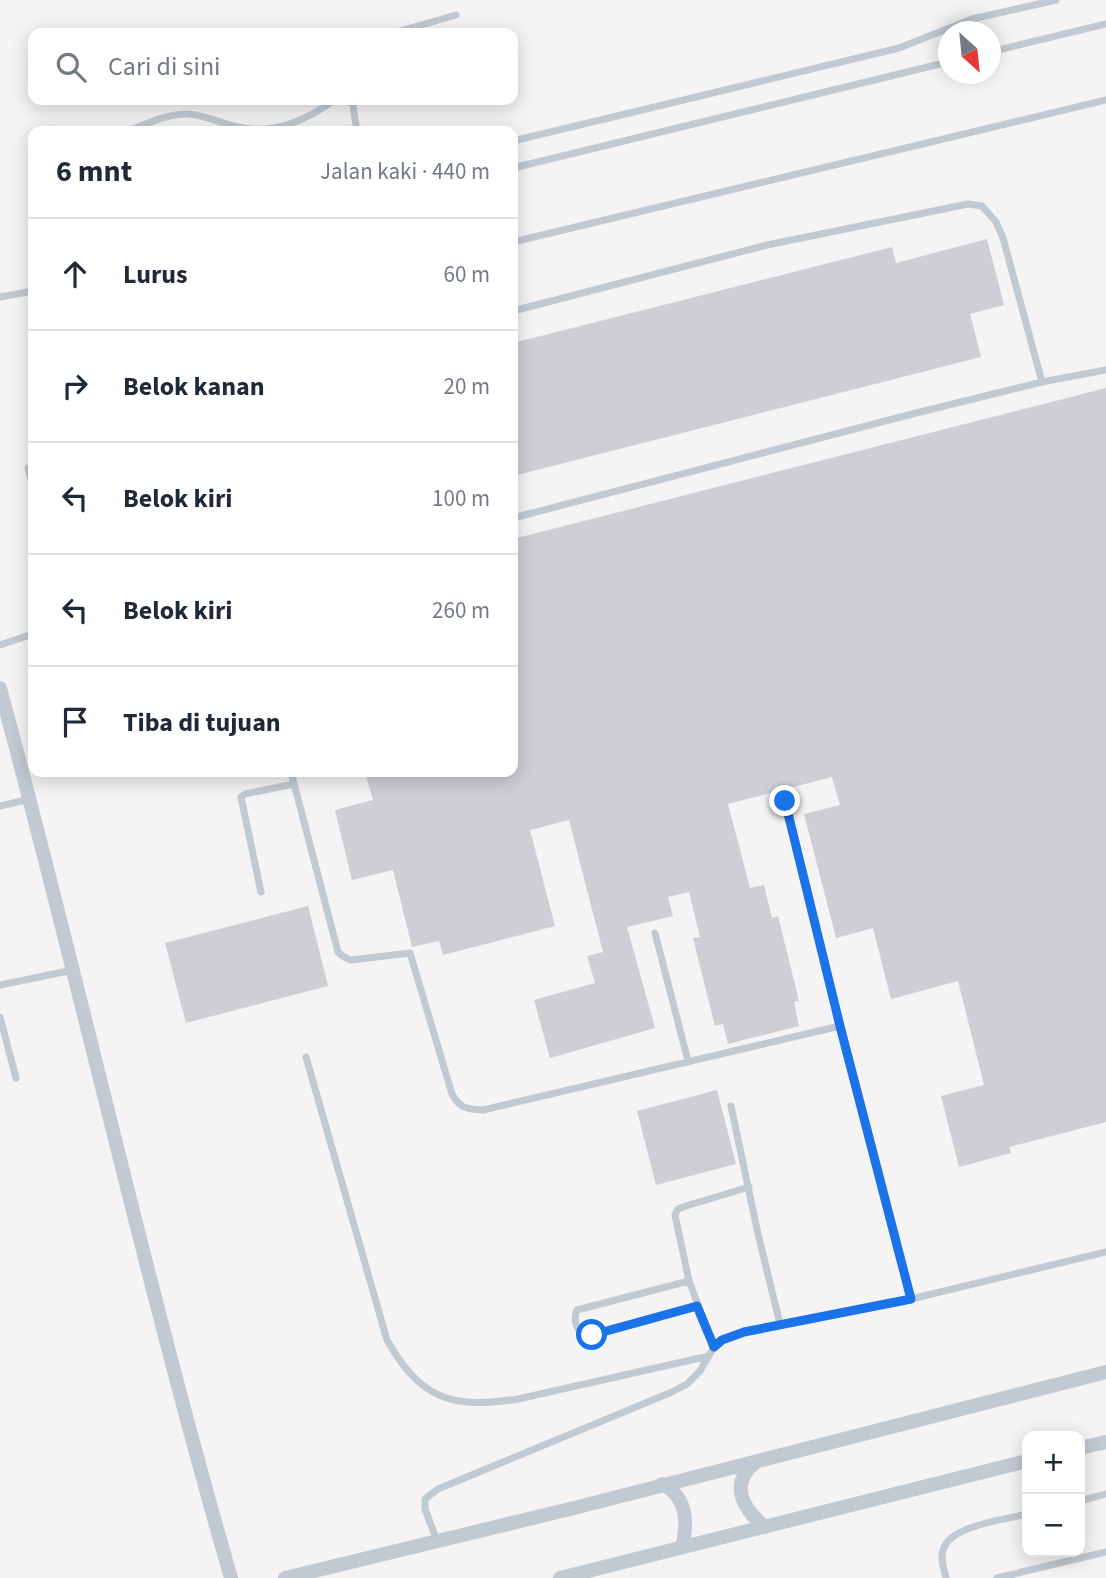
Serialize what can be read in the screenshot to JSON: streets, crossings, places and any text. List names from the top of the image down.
{
  "north": "bottom right",
  "page": {
    "search": "Cari di sini",
    "heading": ["6 mnt", "Jalan kaki · 440 m"],
    "list": [
      ["Lurus", "60 m"],
      ["Belok kanan", "20 m"],
      ["Belok kiri", "100 m"],
      ["Belok kiri", "260 m"],
      "Tiba di tujuan"
    ],
    "map_buttons": ["+", "−"]
  }
}
